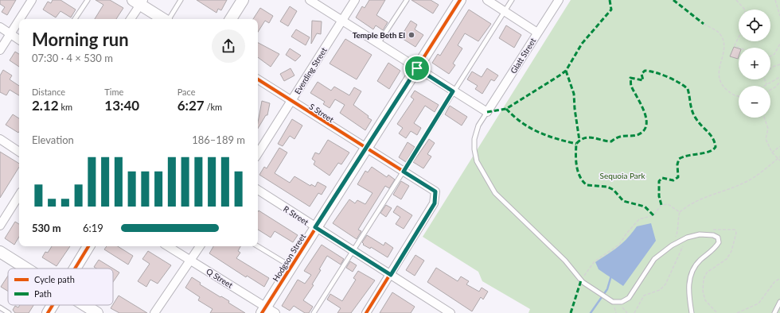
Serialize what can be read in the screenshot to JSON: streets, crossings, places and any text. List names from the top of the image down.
{
  "streets": {
    "street": [
      "Glatt Street",
      "Everding Street",
      "S Street",
      "R Street",
      "Hodgson Street",
      "Q Street"
    ]
  },
  "crossings": [
    ["Everding Street", "S Street"],
    ["S Street", "R Street"],
    ["S Street", "Hodgson Street"],
    ["R Street", "Hodgson Street"],
    ["Hodgson Street", "Q Street"]
  ],
  "parks": ["Sequoia Park"],
  "places": ["Temple Beth El"],
  "legend": ["Cycle path", "Path"],
  "page": {
    "map_buttons": ["+", "−"],
    "heading": ["Morning run", "07:30 · 4 × 530 m"],
    "stats": [
      ["Distance", "2.12 km"],
      ["Time", "13:40"],
      ["Pace", "6:27 /km"]
    ],
    "chart": ["Elevation", "186–189 m"],
    "list": [
      {
        "name": "530 m",
        "note": "6:19"
      }
    ]
  }
}
